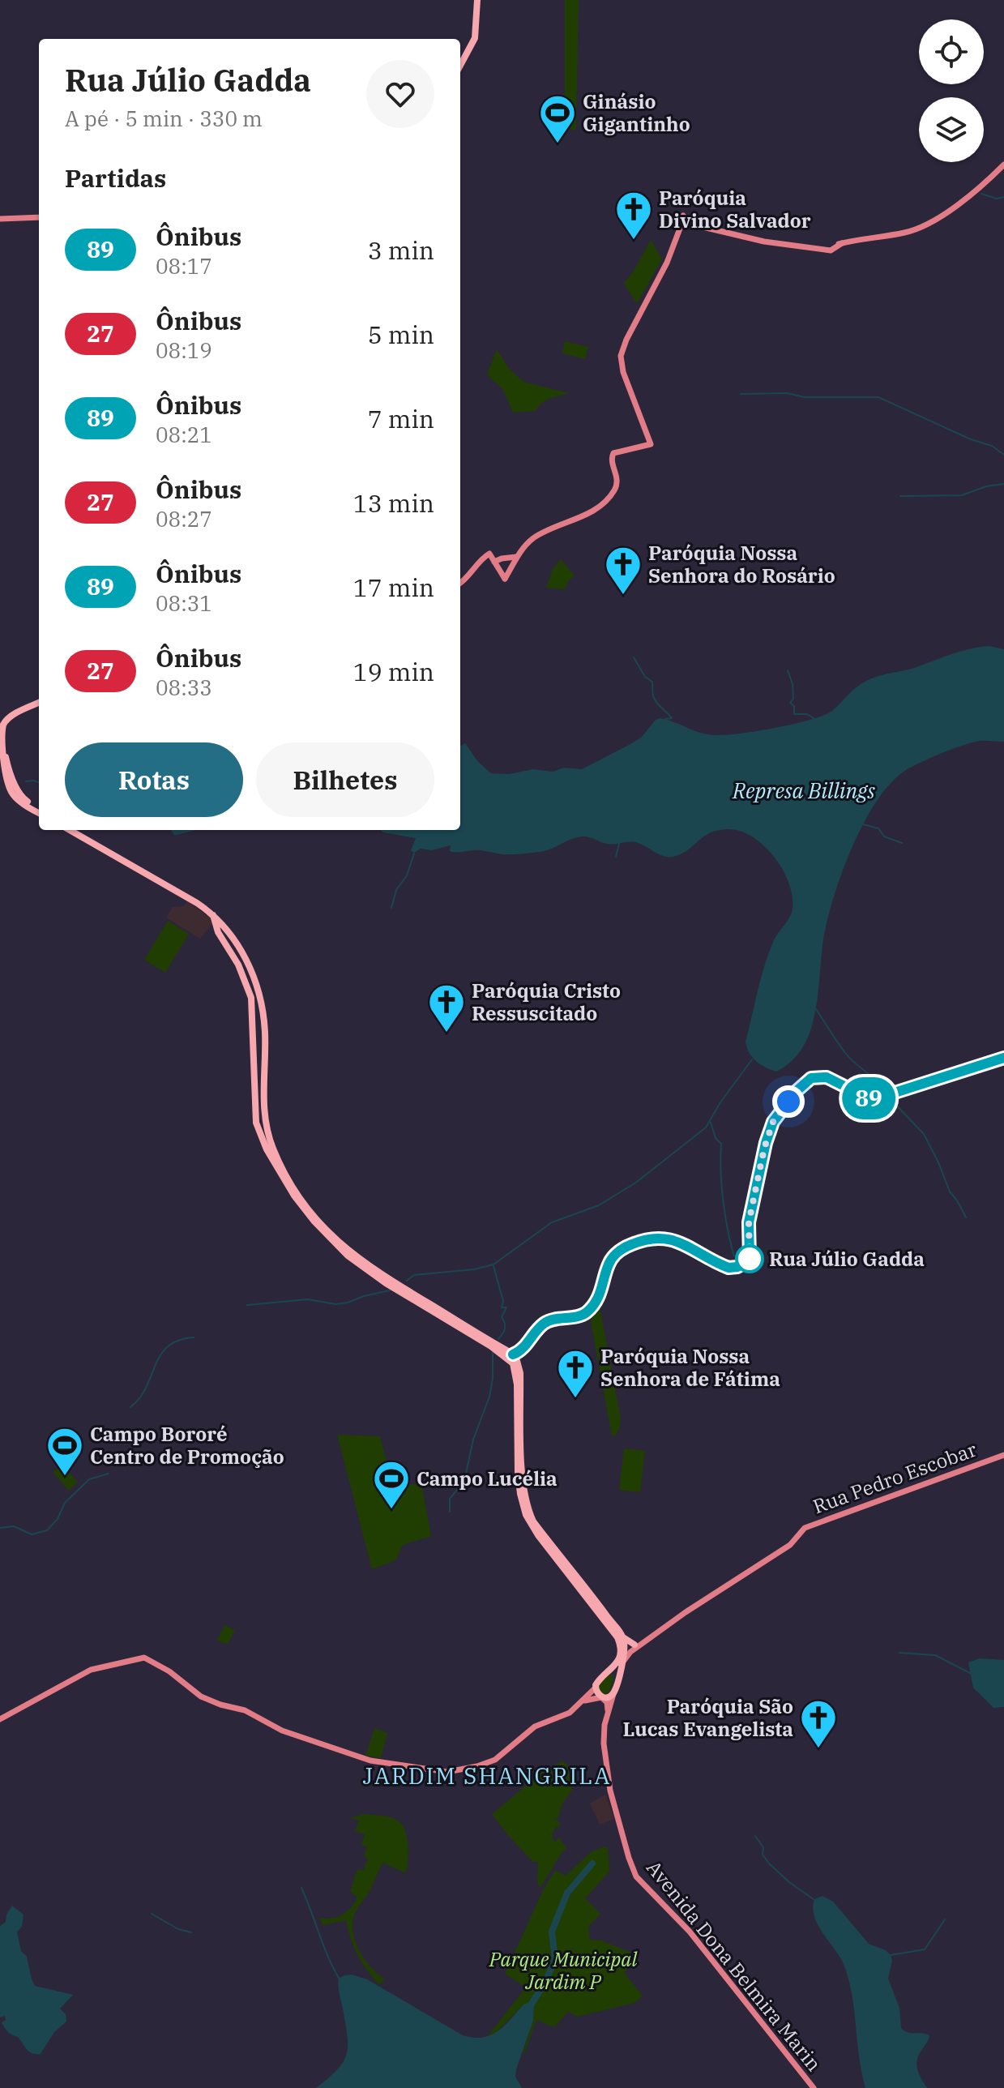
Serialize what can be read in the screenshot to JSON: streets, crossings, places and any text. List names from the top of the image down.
{
  "streets": {
    "main road": ["Rua Pedro Escobar", "Avenida Dona Belmira Marin"]
  },
  "crossings": [
    ["Rua Pedro Escobar", "Avenida Dona Belmira Marin"]
  ],
  "districts": ["JARDIM SHANGRILA"],
  "water": ["Represa Billings"],
  "parks": ["Parque Municipal Jardim P"],
  "places": {
    "sports": ["Ginásio Gigantinho", "Campo Bororé Centro de Promoção", "Campo Lucélia"],
    "church": [
      "Paróquia Divino Salvador",
      "Paróquia Nossa Senhora do Rosário",
      "Paróquia Cristo Ressuscitado",
      "Paróquia Nossa Senhora de Fátima",
      "Paróquia São Lucas Evangelista"
    ],
    "other": ["Rua Júlio Gadda"]
  },
  "lines": ["bus line 89"],
  "page": {
    "on_map": "89",
    "heading": [
      ["Rua Júlio Gadda", "A pé · 5 min · 330 m"],
      "Partidas"
    ],
    "list": [
      {
        "mark": "89",
        "name": "Ônibus",
        "note": "08:17",
        "value": "3 min"
      },
      {
        "mark": "27",
        "name": "Ônibus",
        "note": "08:19",
        "value": "5 min"
      },
      {
        "mark": "89",
        "name": "Ônibus",
        "note": "08:21",
        "value": "7 min"
      },
      {
        "mark": "27",
        "name": "Ônibus",
        "note": "08:27",
        "value": "13 min"
      },
      {
        "mark": "89",
        "name": "Ônibus",
        "note": "08:31",
        "value": "17 min"
      },
      {
        "mark": "27",
        "name": "Ônibus",
        "note": "08:33",
        "value": "19 min"
      }
    ],
    "buttons": ["Rotas", "Bilhetes"]
  }
}
